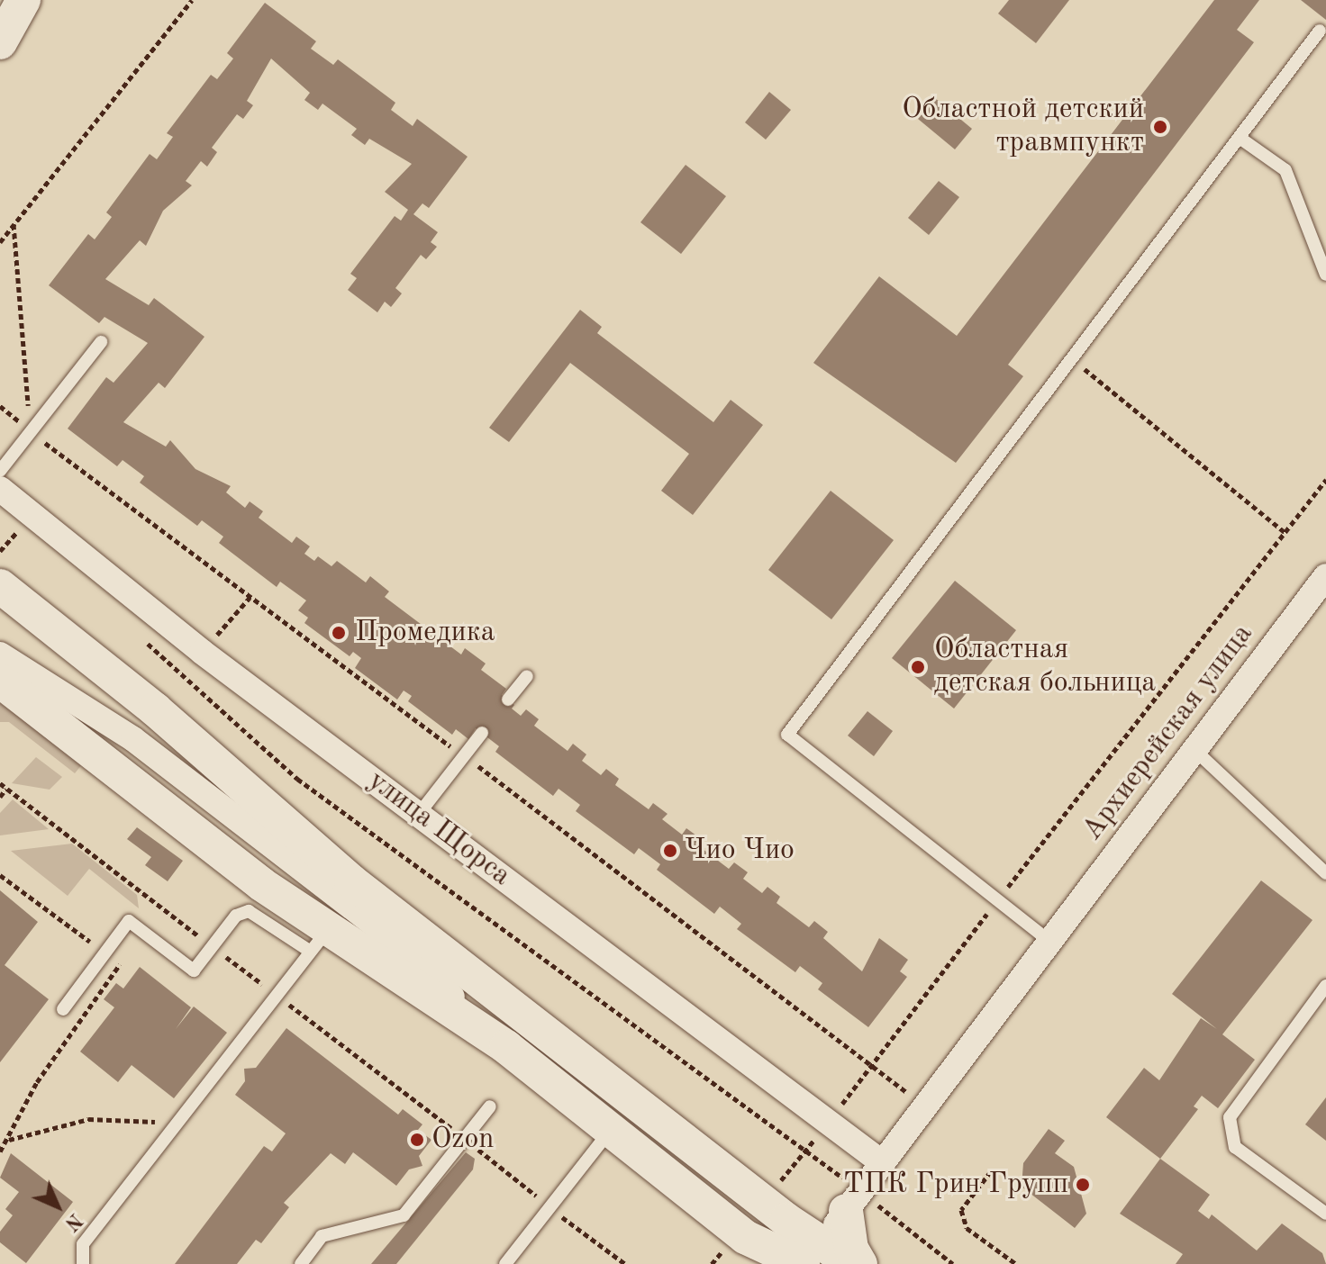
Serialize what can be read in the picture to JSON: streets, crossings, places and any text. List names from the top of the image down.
{
  "streets": {
    "street": ["Архиерейская улица", "улица Щорса"]
  },
  "crossings": [
    ["Архиерейская улица", "улица Щорса"]
  ],
  "places": [
    "Областной детский травмпункт",
    "Промедика",
    "Областная детская больница",
    "Чио Чио",
    "Ozon",
    "ТПК Грин Групп"
  ],
  "north": "bottom right"
}
